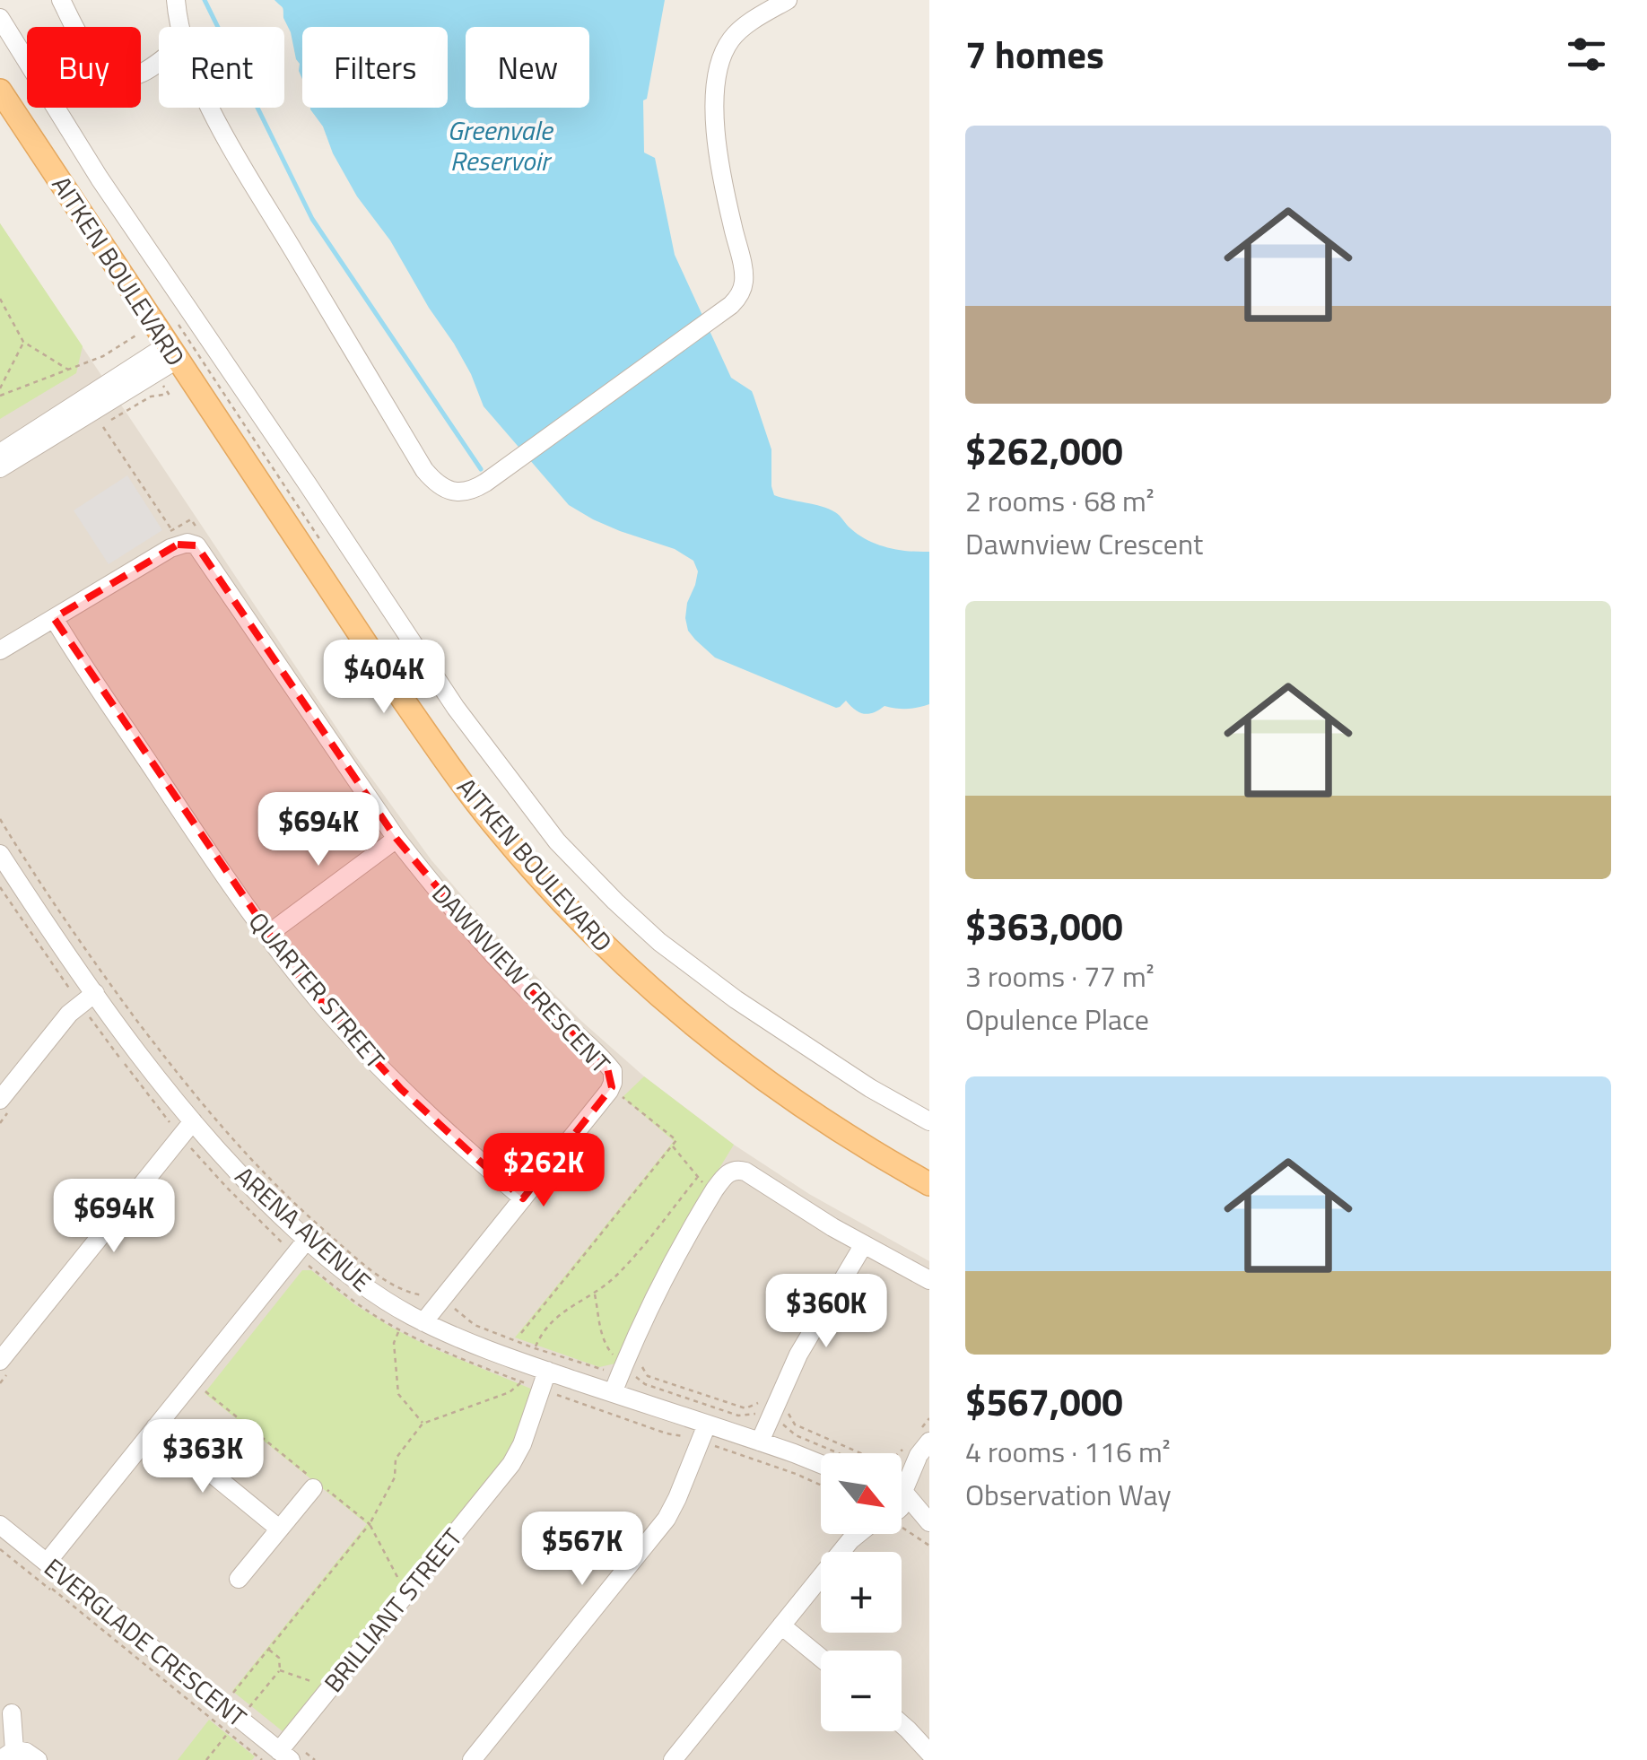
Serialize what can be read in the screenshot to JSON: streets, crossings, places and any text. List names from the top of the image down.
{
  "streets": {
    "main road": ["AITKEN BOULEVARD"],
    "street": [
      "DAWNVIEW CRESCENT",
      "QUARTER STREET",
      "ARENA AVENUE",
      "BRILLIANT STREET",
      "EVERGLADE CRESCENT"
    ]
  },
  "crossings": [
    ["DAWNVIEW CRESCENT", "QUARTER STREET"],
    ["DAWNVIEW CRESCENT", "ARENA AVENUE"],
    ["ARENA AVENUE", "BRILLIANT STREET"],
    ["BRILLIANT STREET", "EVERGLADE CRESCENT"]
  ],
  "water": ["Greenvale Reservoir"],
  "north": "bottom right",
  "page": {
    "heading": "7 homes",
    "chip": [
      "Buy",
      "Rent",
      "Filters",
      "New"
    ],
    "list": [
      {
        "name": "$262,000",
        "note": "2 rooms · 68 m² · Dawnview Crescent"
      },
      {
        "name": "$363,000",
        "note": "3 rooms · 77 m² · Opulence Place"
      },
      {
        "name": "$567,000",
        "note": "4 rooms · 116 m² · Observation Way"
      }
    ],
    "price": [
      "$404K",
      "$694K",
      "$262K",
      "$694K",
      "$360K",
      "$363K",
      "$567K"
    ],
    "map_buttons": ["+", "−"]
  }
}
